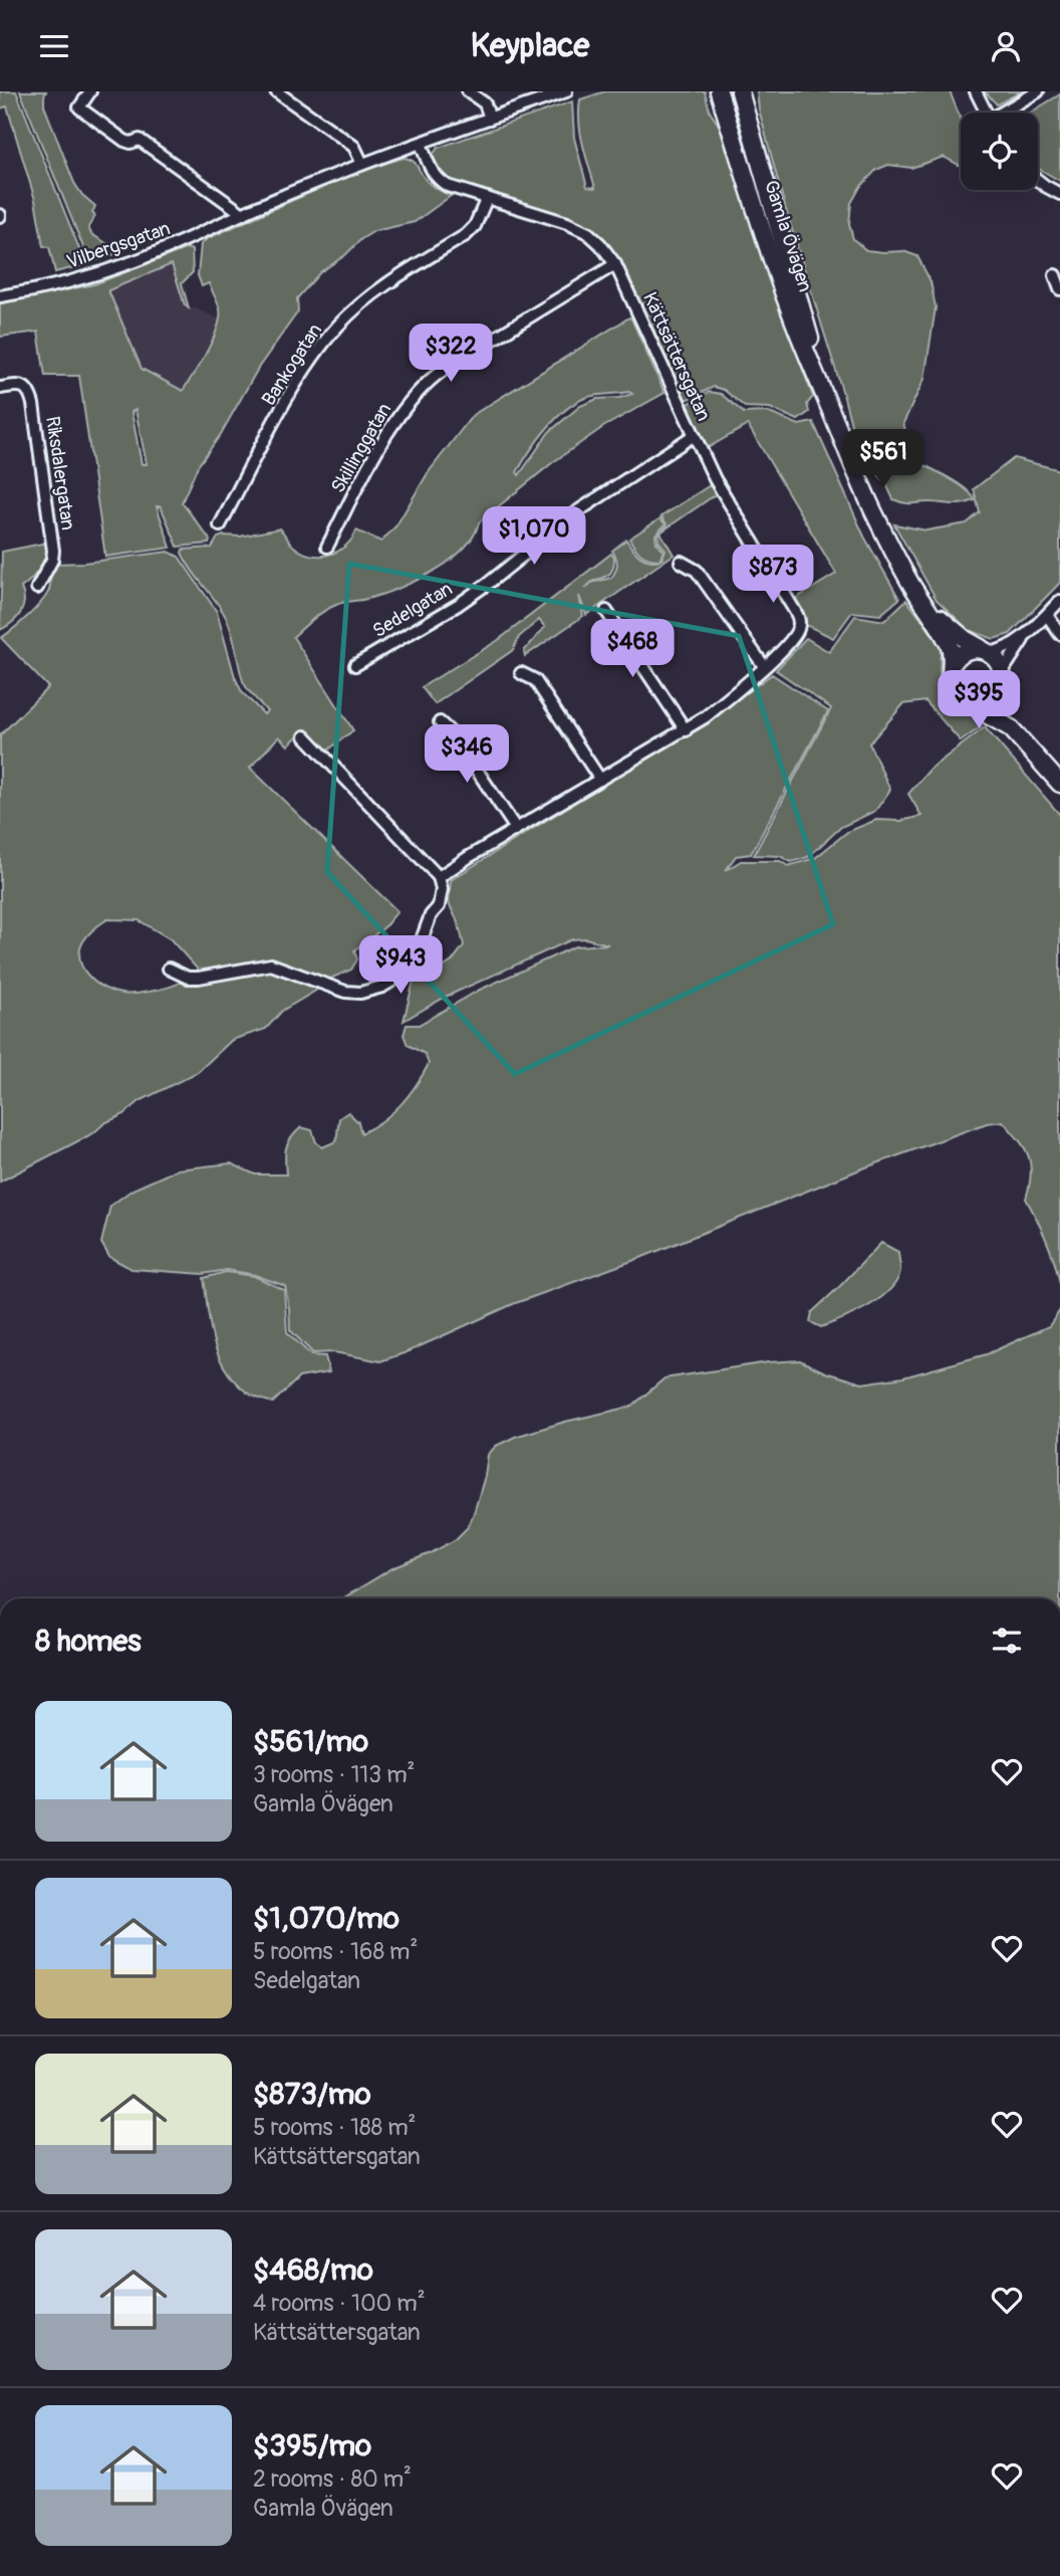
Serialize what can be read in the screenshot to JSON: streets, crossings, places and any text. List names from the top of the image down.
{
  "streets": {
    "main road": ["Gamla Övägen"],
    "street": [
      "Vilbergsgatan",
      "Kättsättersgatan",
      "Bankogatan",
      "Skillinggatan",
      "Riksdalergatan",
      "Sedelgatan"
    ]
  },
  "crossings": [
    ["Vilbergsgatan", "Kättsättersgatan"],
    ["Kättsättersgatan", "Bankogatan"],
    ["Kättsättersgatan", "Skillinggatan"],
    ["Kättsättersgatan", "Sedelgatan"]
  ],
  "page": {
    "header": "Keyplace",
    "price": [
      "$322",
      "$561",
      "$1,070",
      "$873",
      "$468",
      "$395",
      "$346",
      "$943"
    ],
    "heading": "8 homes",
    "list": [
      {
        "name": "$561/mo",
        "note": "3 rooms · 113 m² · Gamla Övägen"
      },
      {
        "name": "$1,070/mo",
        "note": "5 rooms · 168 m² · Sedelgatan"
      },
      {
        "name": "$873/mo",
        "note": "5 rooms · 188 m² · Kättsättersgatan"
      },
      {
        "name": "$468/mo",
        "note": "4 rooms · 100 m² · Kättsättersgatan"
      },
      {
        "name": "$395/mo",
        "note": "2 rooms · 80 m² · Gamla Övägen"
      }
    ]
  }
}
